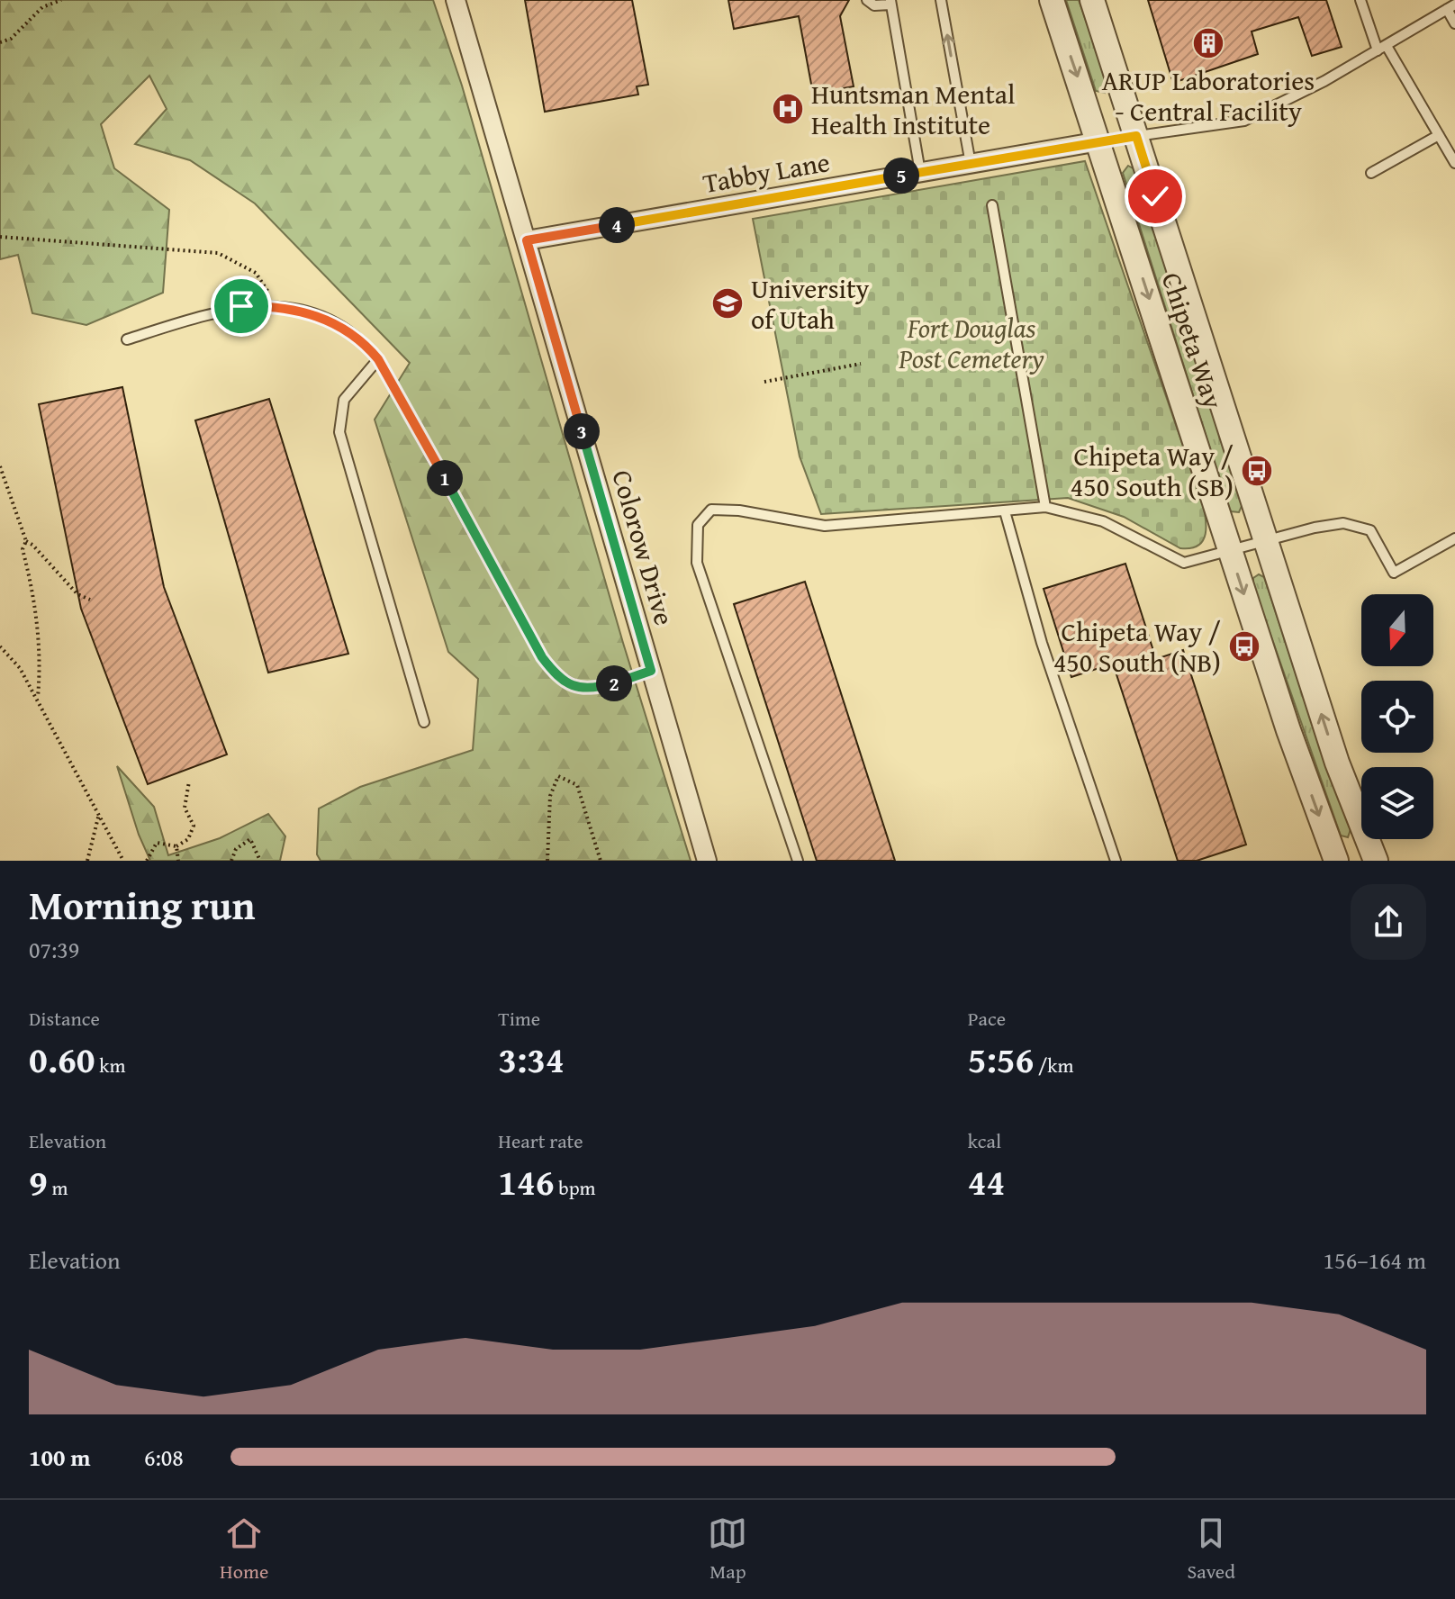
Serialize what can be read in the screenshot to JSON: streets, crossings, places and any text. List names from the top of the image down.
{
  "streets": {
    "street": ["Tabby Lane", "Chipeta Way", "Colorow Drive"]
  },
  "crossings": [
    ["Tabby Lane", "Chipeta Way"],
    ["Tabby Lane", "Colorow Drive"]
  ],
  "parks": ["Fort Douglas Post Cemetery"],
  "places": {
    "building": ["ARUP Laboratories - Central Facility"],
    "hospital": ["Huntsman Mental Health Institute"],
    "school or university": ["University of Utah"],
    "bus stop": ["Chipeta Way / 450 South (SB)", "Chipeta Way / 450 South (NB)"]
  },
  "north": "bottom",
  "page": {
    "pins": [
      "5",
      "4",
      "3",
      "1",
      "2"
    ],
    "heading": ["Morning run", "07:39"],
    "stats": [
      ["Distance", "0.60 km"],
      ["Time", "3:34"],
      ["Pace", "5:56 /km"],
      ["Elevation", "9 m"],
      ["Heart rate", "146 bpm"],
      ["kcal", "44"]
    ],
    "chart": ["Elevation", "156–164 m"],
    "list": [
      {
        "name": "100 m",
        "note": "6:08"
      }
    ],
    "tabs": ["Home", "Map", "Saved"]
  }
}
